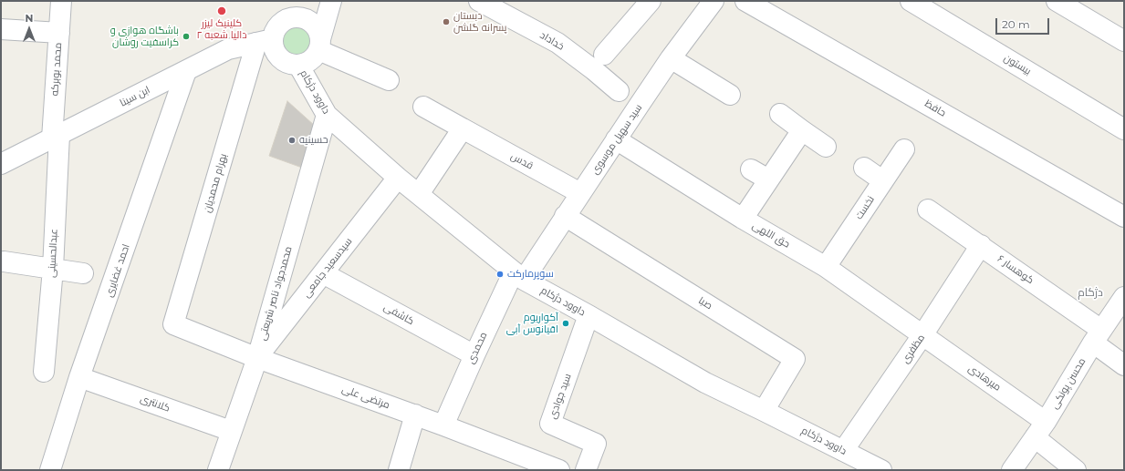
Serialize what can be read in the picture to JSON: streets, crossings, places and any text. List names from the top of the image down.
{
  "streets": {
    "street": [
      "خداداد",
      "بیستون",
      "محمد بوبرکه",
      "داوود دژکام",
      "ابن سینا",
      "حافظ",
      "سید سهیل موسوی",
      "قدس",
      "بهرام محمدیان",
      "نخست",
      "حق اللهی",
      "عبدالحسینی",
      "سیدسعید جامعی",
      "کوهسار ۶",
      "احمد غضایری",
      "محمدجواد ناصر شریعتی",
      "صبا",
      "کاشفی",
      "محمدی",
      "مظفری",
      "میرهادی",
      "محسن پونکی",
      "سید جوادی",
      "مرتضی علی",
      "کلانتری"
    ]
  },
  "crossings": [
    ["محمد بوبرکه", "ابن سینا"],
    ["محمد بوبرکه", "عبدالحسینی"],
    ["داوود دژکام", "ابن سینا"],
    ["داوود دژکام", "سید سهیل موسوی"],
    ["داوود دژکام", "بهرام محمدیان"],
    ["داوود دژکام", "سیدسعید جامعی"],
    ["داوود دژکام", "محمدجواد ناصر شریعتی"],
    ["داوود دژکام", "صبا"],
    ["داوود دژکام", "محمدی"],
    ["داوود دژکام", "مظفری"],
    ["داوود دژکام", "سید جوادی"],
    ["ابن سینا", "بهرام محمدیان"],
    ["ابن سینا", "عبدالحسینی"],
    ["ابن سینا", "احمد غضایری"],
    ["سید سهیل موسوی", "قدس"],
    ["سید سهیل موسوی", "حق اللهی"],
    ["سید سهیل موسوی", "صبا"],
    ["سید سهیل موسوی", "محمدی"],
    ["بهرام محمدیان", "مرتضی علی"],
    ["نخست", "حق اللهی"],
    ["حق اللهی", "مظفری"],
    ["حق اللهی", "میرهادی"],
    ["سیدسعید جامعی", "محمدجواد ناصر شریعتی"],
    ["سیدسعید جامعی", "کاشفی"],
    ["سیدسعید جامعی", "مرتضی علی"],
    ["کوهسار ۶", "مظفری"],
    ["کوهسار ۶", "محسن پونکی"],
    ["احمد غضایری", "کلانتری"],
    ["محمدجواد ناصر شریعتی", "مرتضی علی"],
    ["محمدجواد ناصر شریعتی", "کلانتری"],
    ["کاشفی", "محمدی"],
    ["محمدی", "مرتضی علی"],
    ["مظفری", "میرهادی"],
    ["میرهادی", "محسن پونکی"]
  ],
  "districts": ["دژکام"],
  "places": [
    "کلینیک لیزر دالیا شعبه ۲",
    "دبستان پسرانه گلشن",
    "باشگاه هوازی و کراسفیت روشان",
    "حسینیه",
    "سوپرمارکت",
    "آکواریوم اقیانوس آبی"
  ],
  "scale_bar": "20 m",
  "north": "top"
}
